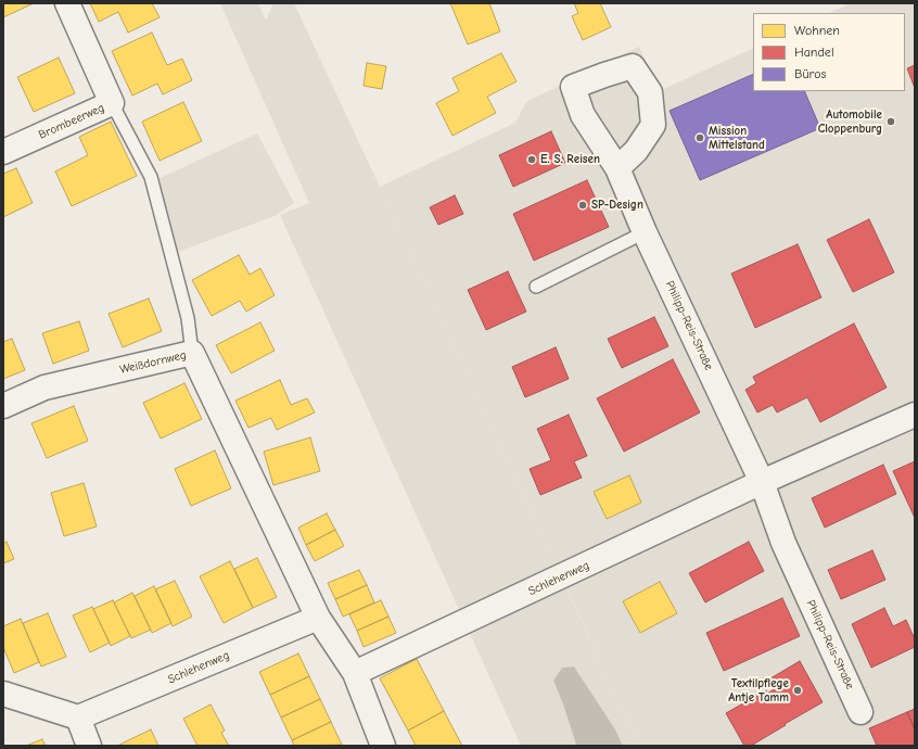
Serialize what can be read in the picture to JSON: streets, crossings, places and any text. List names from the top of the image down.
{
  "streets": {
    "street": [
      "Brombeerweg",
      "Philipp-Reis-Straße",
      "Weißdornweg",
      "Schlehenweg"
    ]
  },
  "crossings": [
    ["Philipp-Reis-Straße", "Schlehenweg"],
    ["Weißdornweg", "Schlehenweg"]
  ],
  "places": [
    "Automobile Cloppenburg",
    "Mission Mittelstand",
    "E. S. Reisen",
    "SP-Design",
    "Textilpflege Antje Tamm"
  ],
  "legend": ["Wohnen", "Handel", "Büros"]
}
